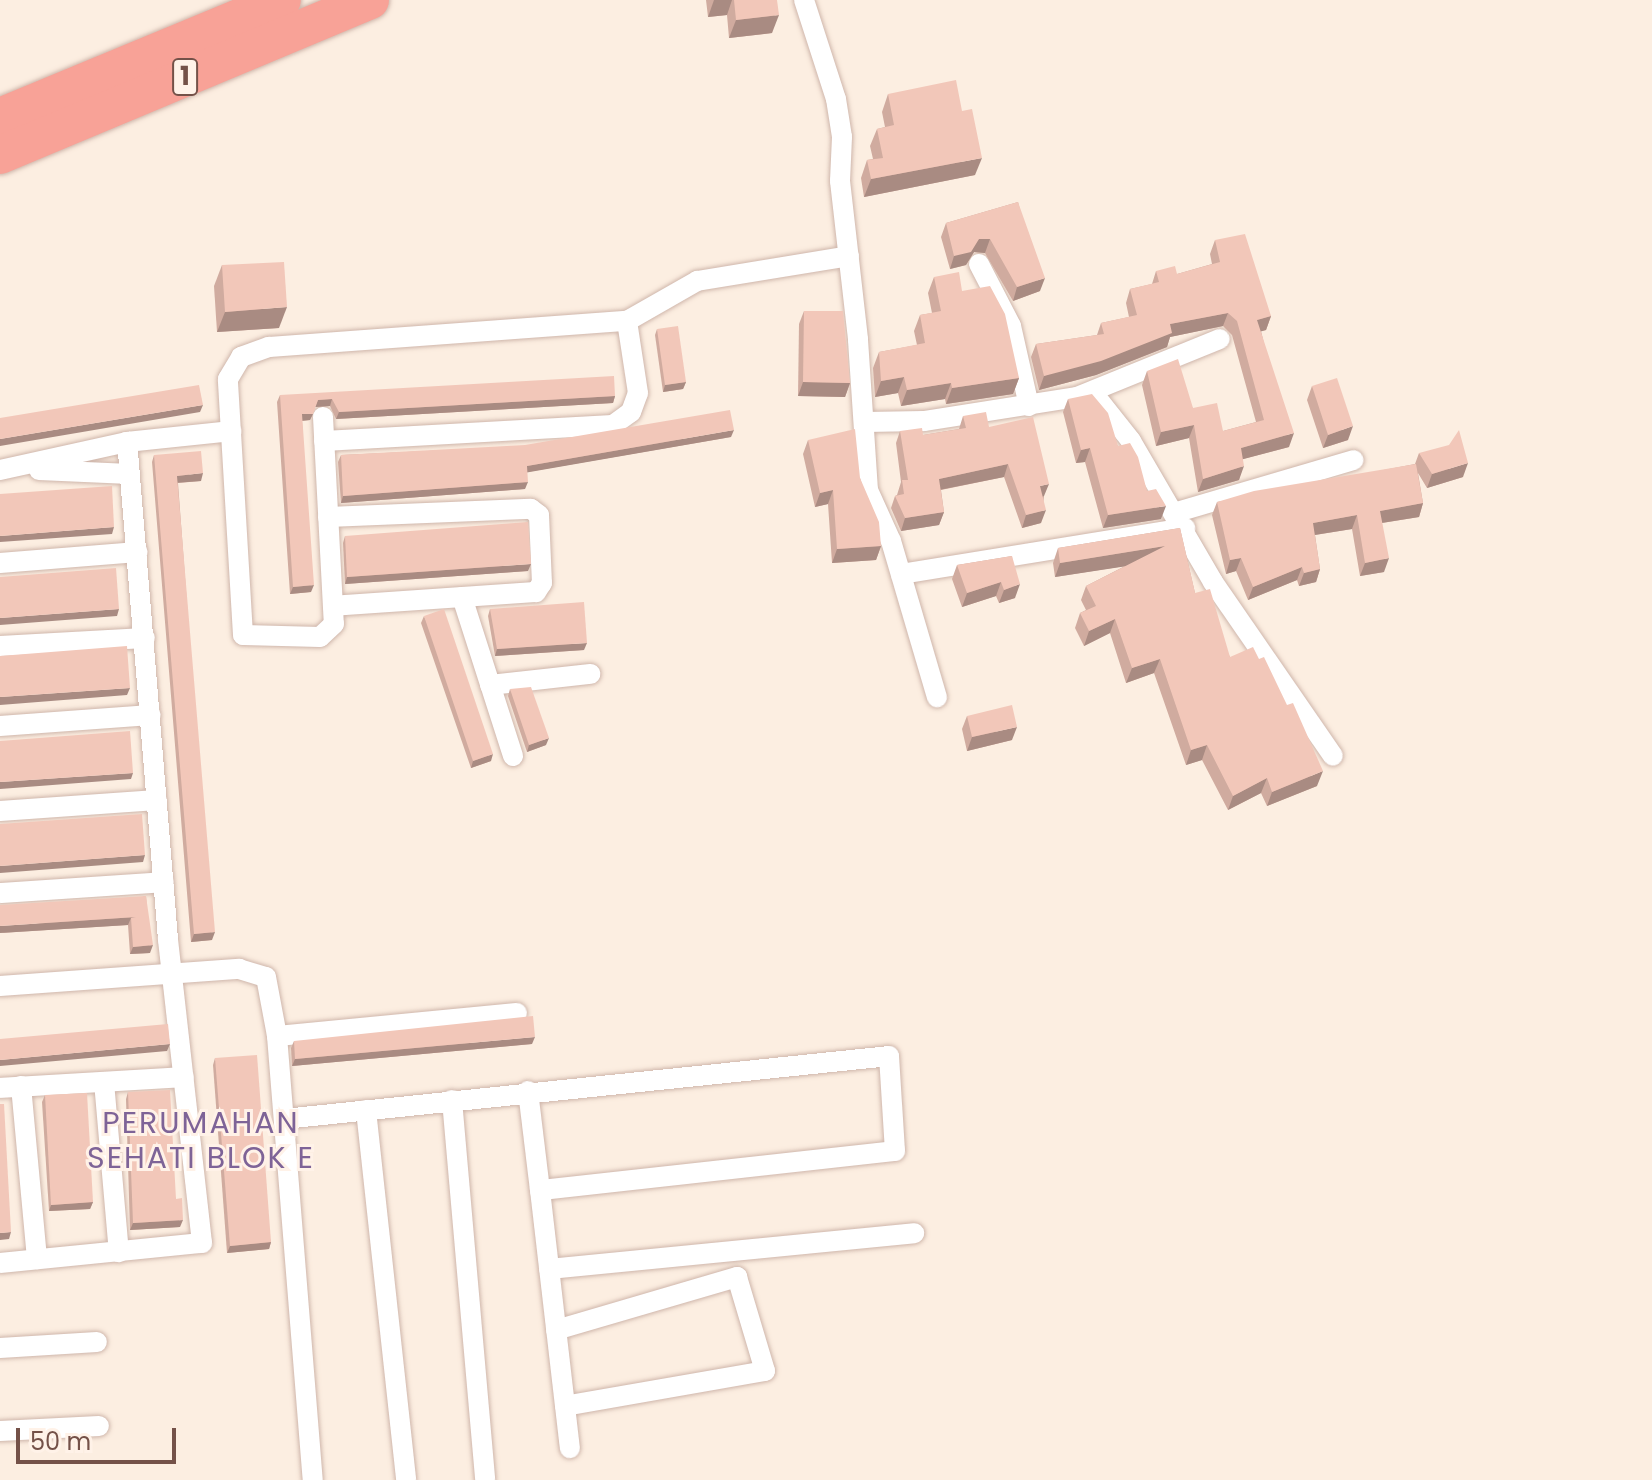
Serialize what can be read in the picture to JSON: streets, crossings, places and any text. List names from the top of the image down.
{
  "streets": {
    "highway": ["1"]
  },
  "districts": ["PERUMAHAN SEHATI BLOK E"],
  "scale_bar": "50 m"
}
